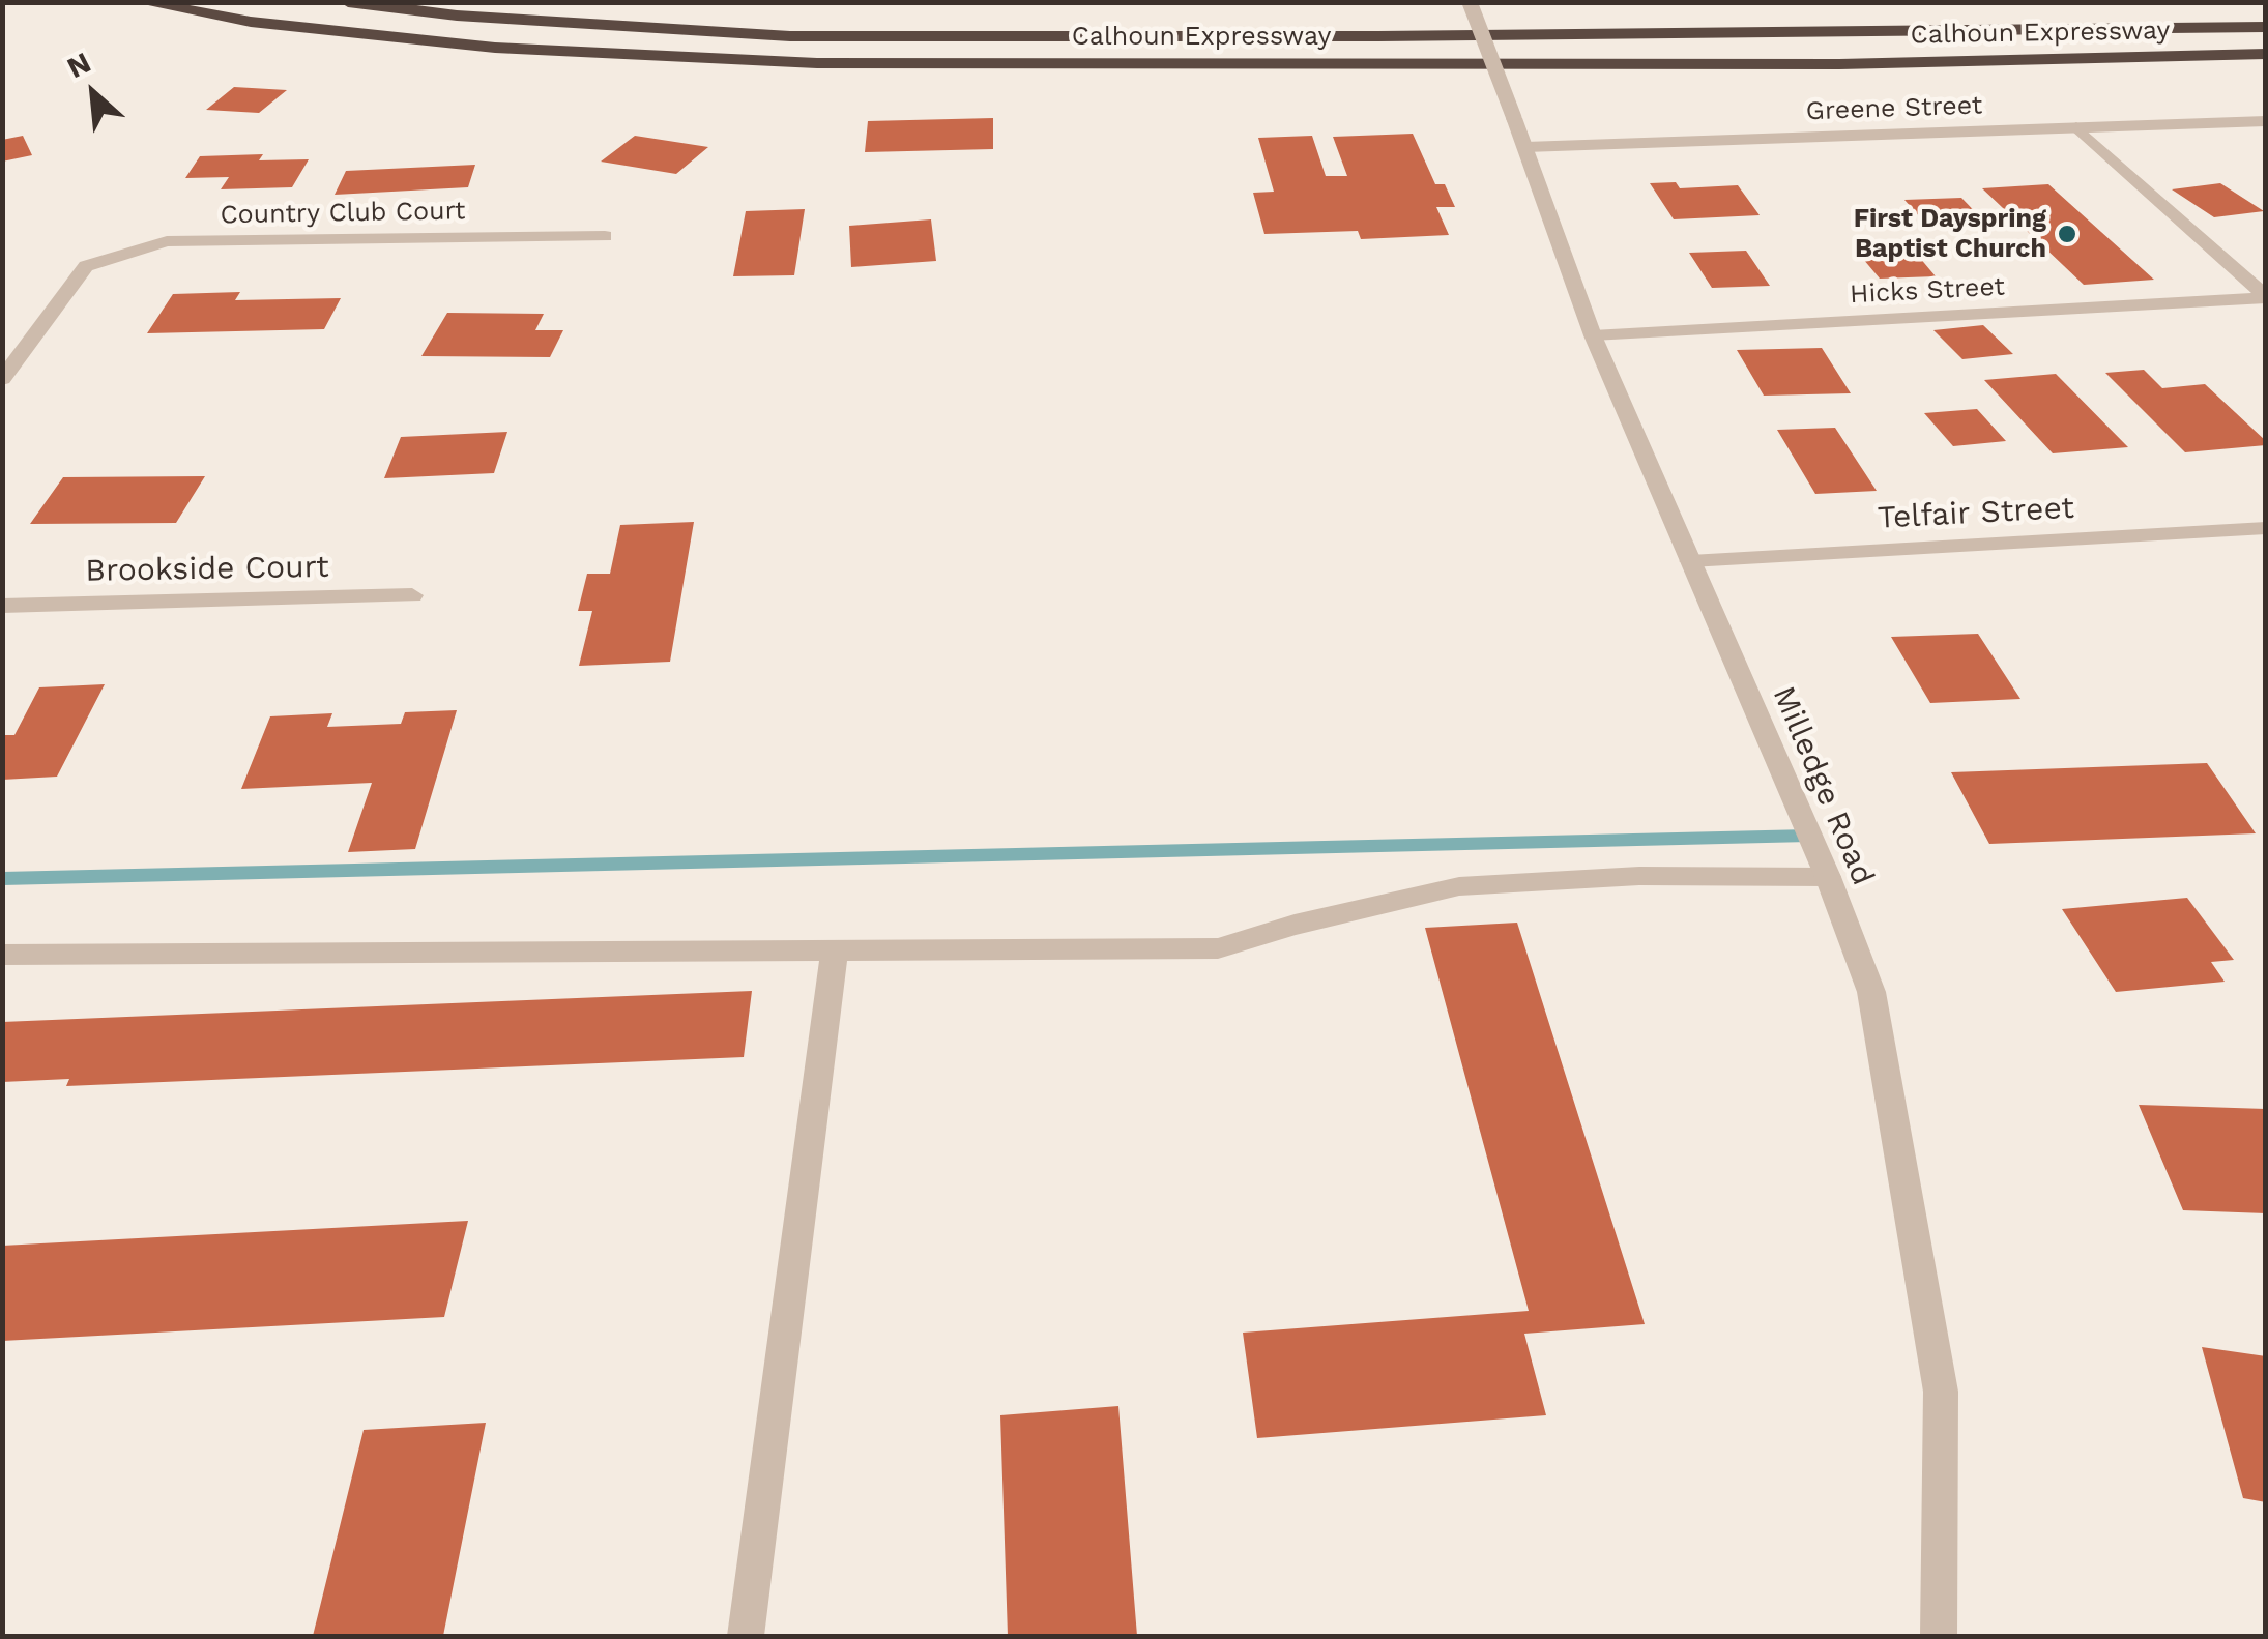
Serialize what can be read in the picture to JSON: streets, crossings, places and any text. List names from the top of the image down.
{
  "streets": {
    "highway": ["Calhoun Expressway"],
    "street": [
      "Greene Street",
      "Country Club Court",
      "Hicks Street",
      "Telfair Street",
      "Brookside Court",
      "Milledge Road"
    ]
  },
  "crossings": [
    ["Greene Street", "Milledge Road"],
    ["Hicks Street", "Milledge Road"],
    ["Telfair Street", "Milledge Road"]
  ],
  "places": ["First Dayspring Baptist Church"],
  "north": "top left"
}
